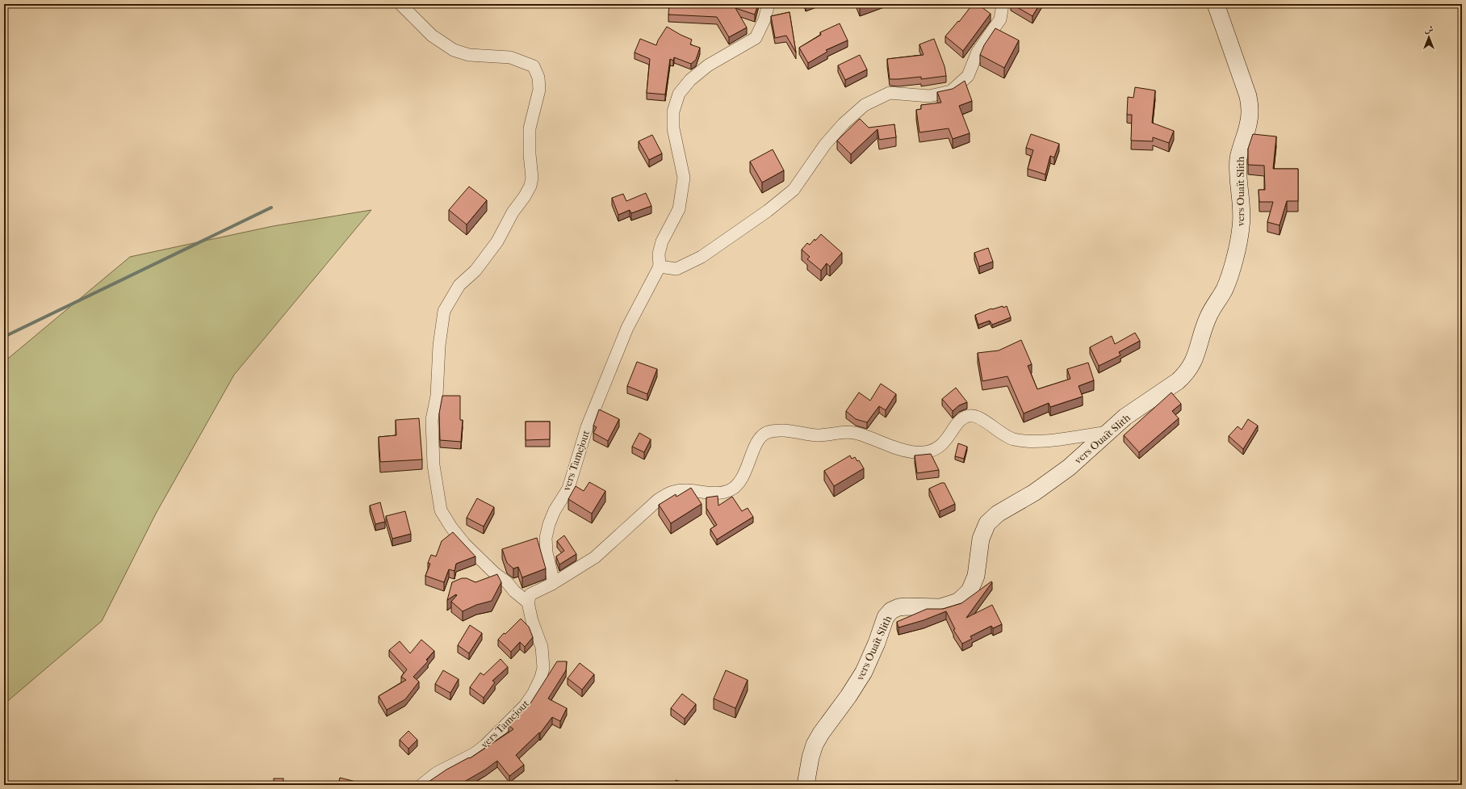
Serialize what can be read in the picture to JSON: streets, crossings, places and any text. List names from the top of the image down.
{
  "streets": {
    "street": ["vers Ouaït Slith", "vers Tamejout"]
  },
  "north": "top"
}
